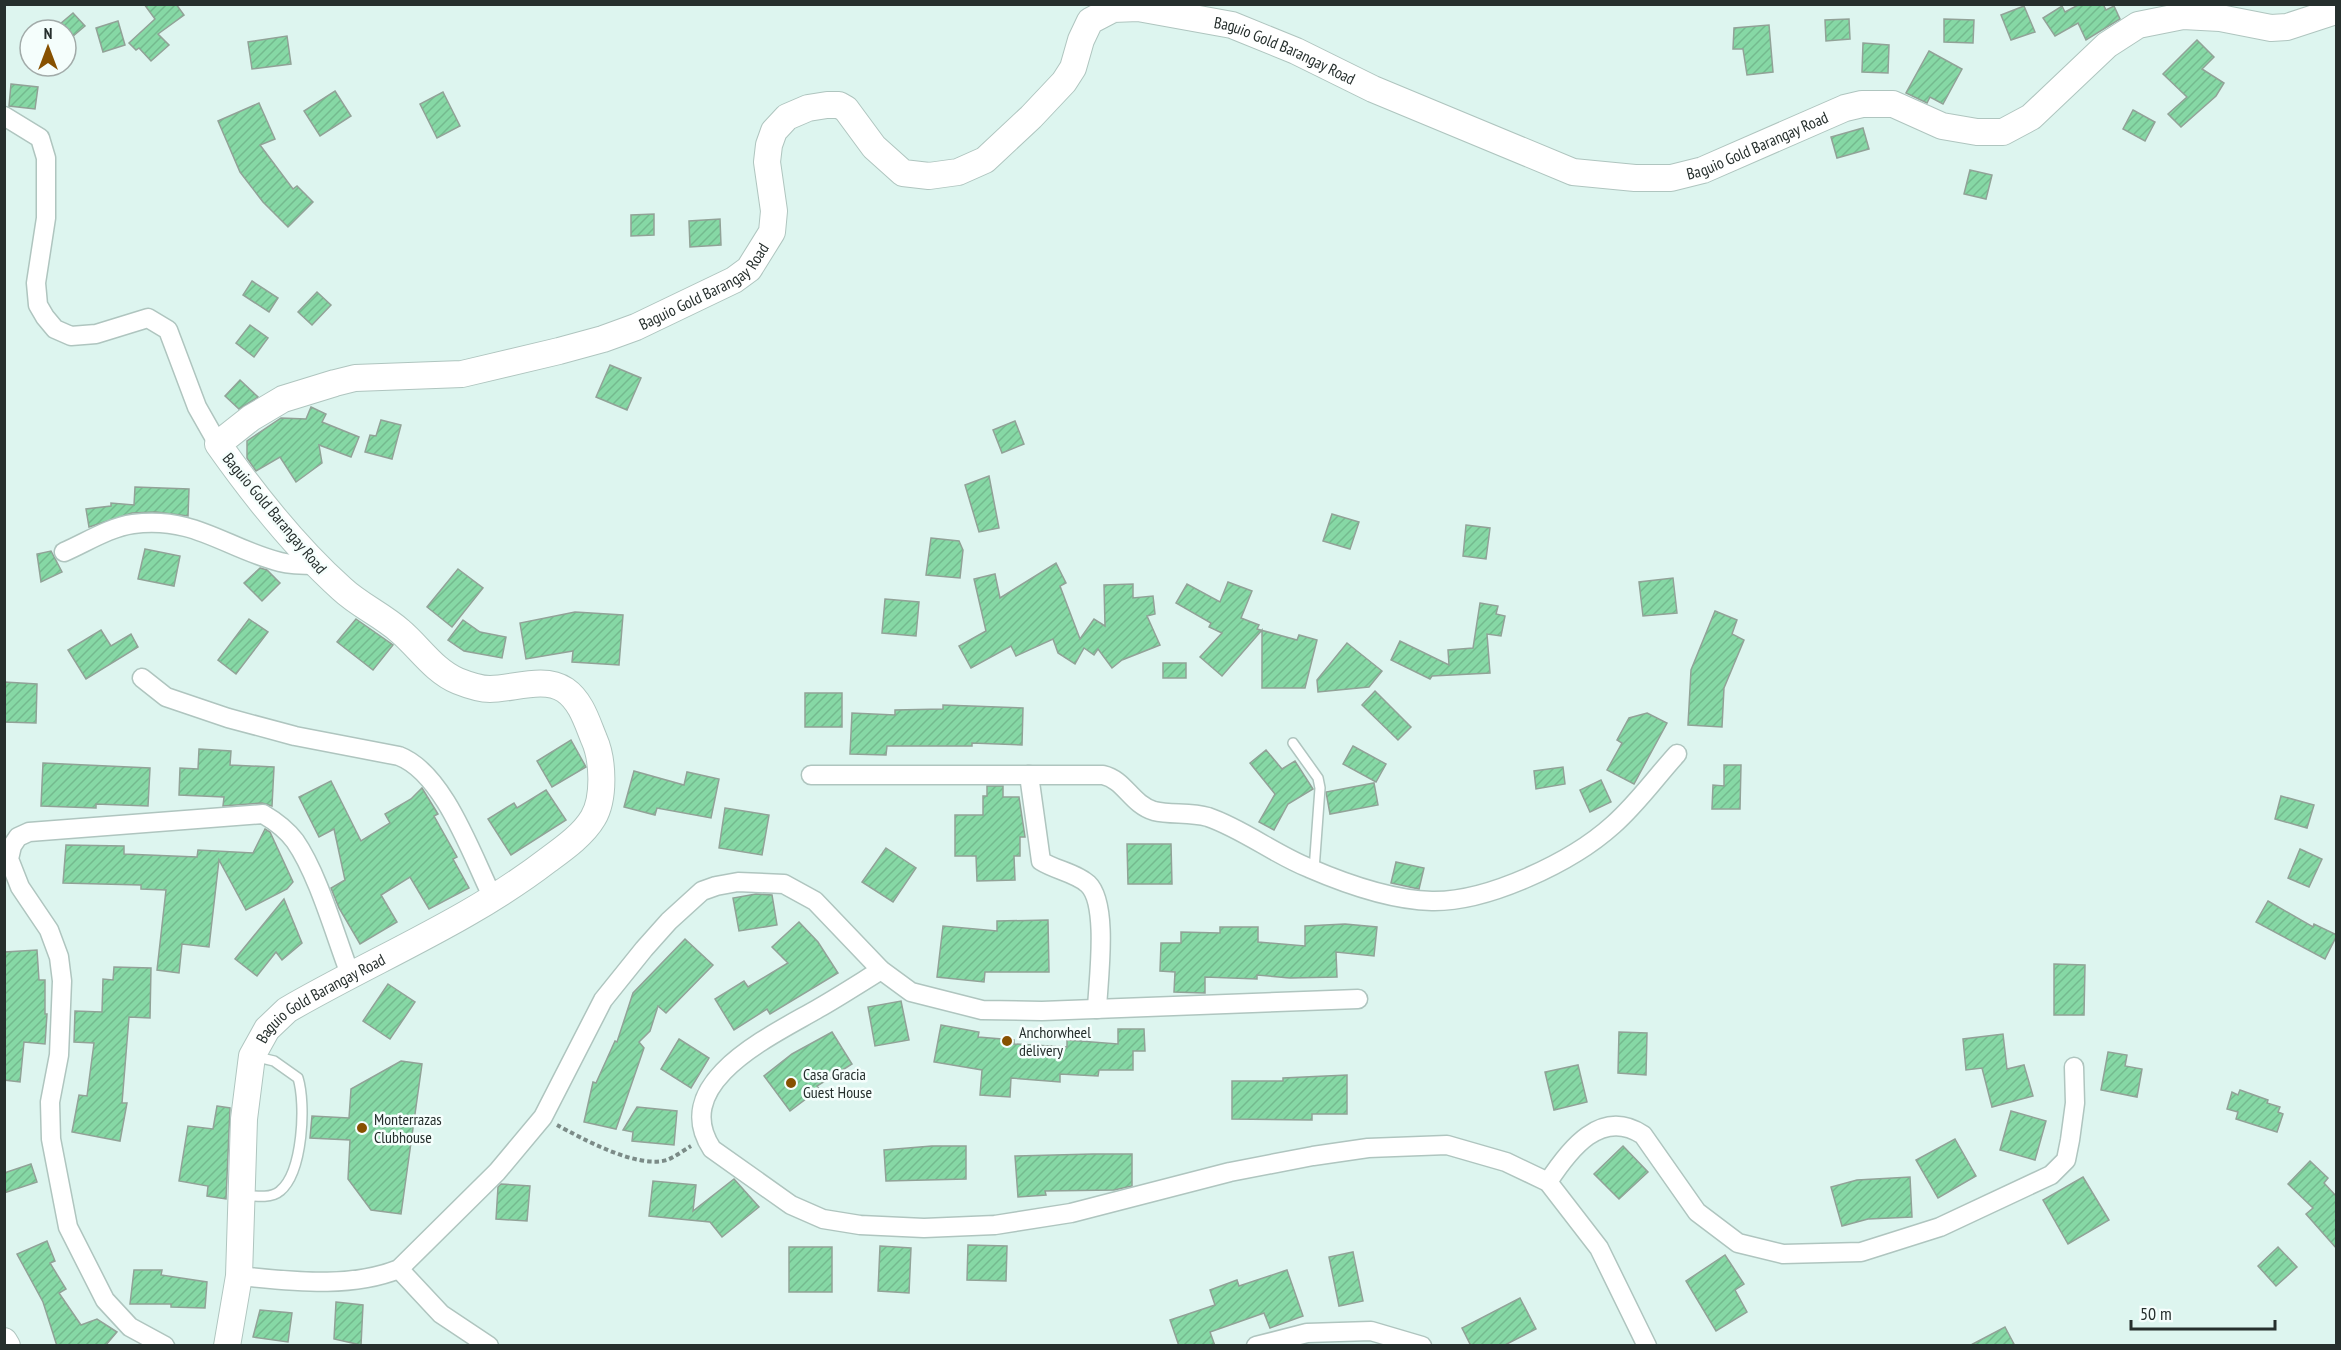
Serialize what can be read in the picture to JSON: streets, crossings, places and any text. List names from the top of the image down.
{
  "streets": {
    "street": ["Baguio Gold Barangay Road"]
  },
  "places": ["Anchorwheel delivery", "Casa Gracia Guest House", "Monterrazas Clubhouse"],
  "scale_bar": "50 m",
  "north": "top"
}
